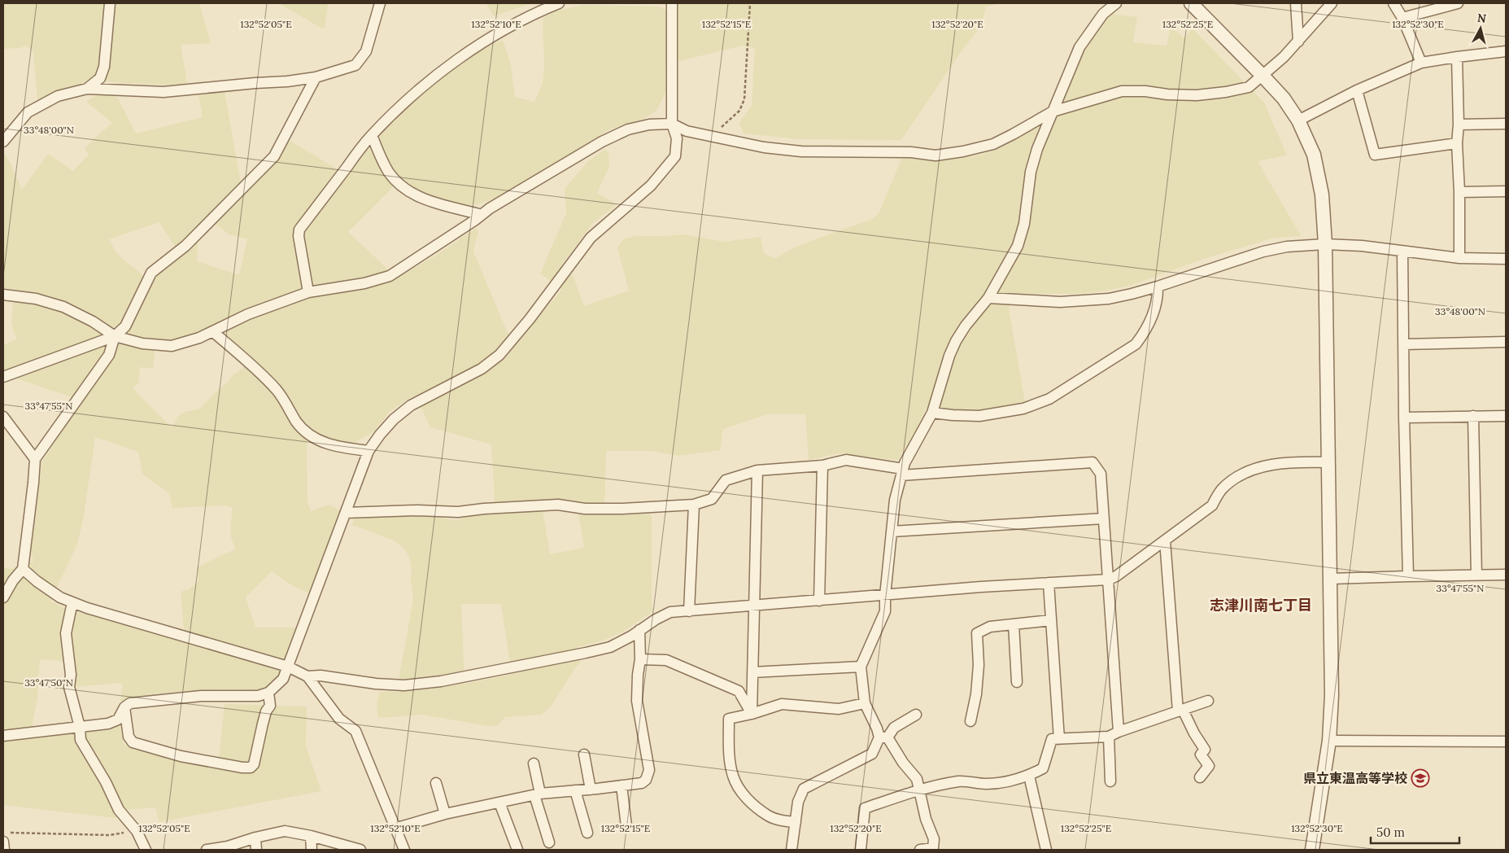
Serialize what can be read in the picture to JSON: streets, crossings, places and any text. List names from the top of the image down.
{
  "districts": ["志津川南七丁目"],
  "places": {
    "school or university": ["県立東温高等学校"]
  },
  "scale_bar": "50 m",
  "north": "top",
  "coordinates": [
    "132°52'05\"E",
    "132°52'10\"E",
    "132°52'15\"E",
    "132°52'20\"E",
    "132°52'25\"E",
    "132°52'30\"E",
    "33°48'00\"N",
    "33°47'55\"N",
    "33°47'50\"N"
  ]
}
